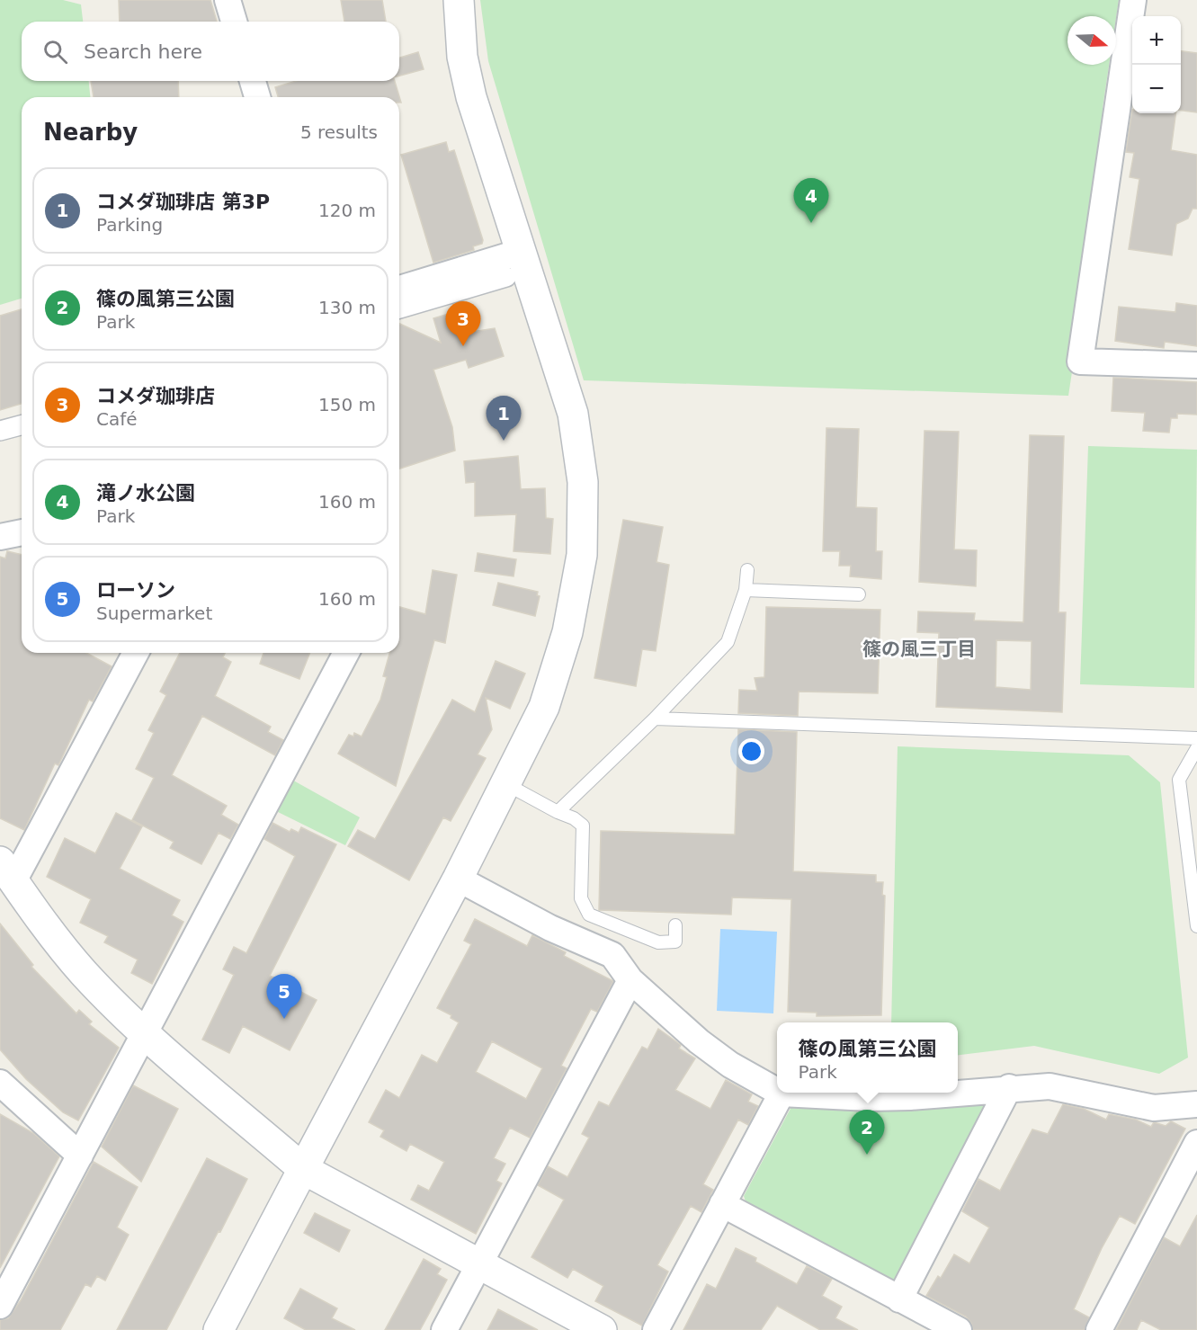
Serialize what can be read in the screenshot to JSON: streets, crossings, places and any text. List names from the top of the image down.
{
  "districts": ["篠の風三丁目"],
  "north": "right",
  "page": {
    "map_buttons": ["+", "−"],
    "search": "Search here",
    "heading": ["Nearby", "5 results"],
    "list": [
      {
        "mark": "1",
        "name": "コメダ珈琲店 第3P",
        "note": "Parking",
        "value": "120 m"
      },
      {
        "mark": "2",
        "name": "篠の風第三公園",
        "note": "Park",
        "value": "130 m"
      },
      {
        "mark": "3",
        "name": "コメダ珈琲店",
        "note": "Café",
        "value": "150 m"
      },
      {
        "mark": "4",
        "name": "滝ノ水公園",
        "note": "Park",
        "value": "160 m"
      },
      {
        "mark": "5",
        "name": "ローソン",
        "note": "Supermarket",
        "value": "160 m"
      }
    ],
    "pins": [
      "4",
      "3",
      "1",
      "5",
      "2"
    ],
    "popup": ["篠の風第三公園", "Park"]
  }
}
